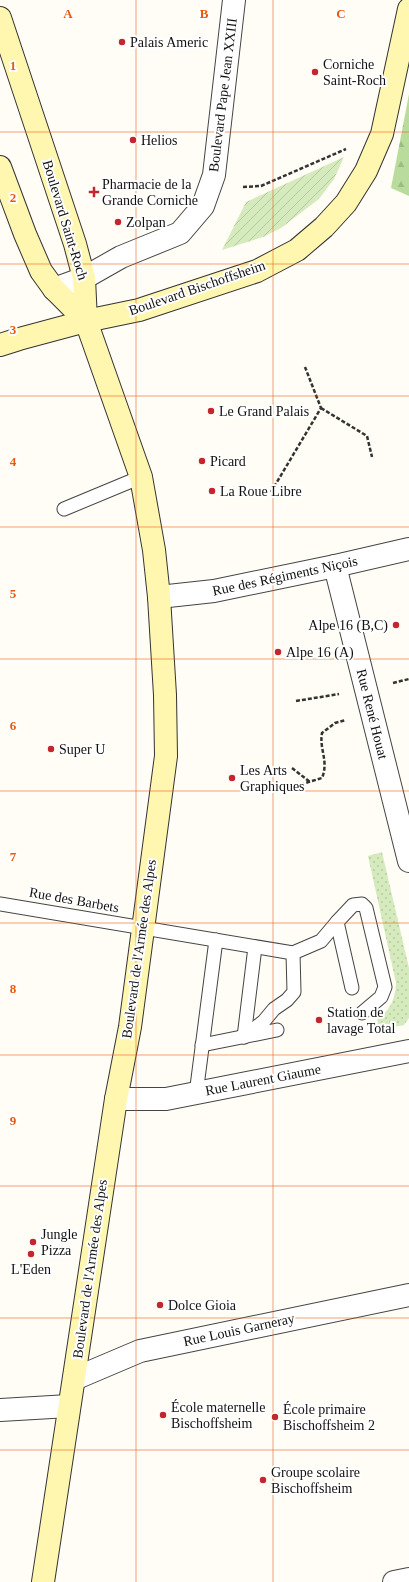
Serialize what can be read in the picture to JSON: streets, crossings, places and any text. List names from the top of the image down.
{
  "streets": {
    "main road": ["Boulevard Saint-Roch", "Boulevard Bischoffsheim", "Boulevard de l'Armée des Alpes"],
    "street": [
      "Boulevard Pape Jean XXIII",
      "Rue des Régiments Niçois",
      "Rue René Houat",
      "Rue Laurent Giaume",
      "Rue Louis Garneray"
    ],
    "lane": ["Rue des Barbets"]
  },
  "crossings": [
    ["Boulevard Pape Jean XXIII", "Boulevard Saint-Roch"],
    ["Boulevard Saint-Roch", "Boulevard Bischoffsheim"],
    ["Boulevard Saint-Roch", "Boulevard de l'Armée des Alpes"],
    ["Boulevard Bischoffsheim", "Boulevard de l'Armée des Alpes"],
    ["Rue des Régiments Niçois", "Rue René Houat"],
    ["Rue des Régiments Niçois", "Boulevard de l'Armée des Alpes"],
    ["Rue des Barbets", "Boulevard de l'Armée des Alpes"],
    ["Boulevard de l'Armée des Alpes", "Rue Laurent Giaume"],
    ["Boulevard de l'Armée des Alpes", "Rue Louis Garneray"]
  ],
  "places": {
    "other": [
      "Palais Americ",
      "Corniche Saint-Roch",
      "Helios",
      "Zolpan",
      "Le Grand Palais",
      "Picard",
      "La Roue Libre",
      "Alpe 16 (B,C)",
      "Alpe 16 (A)",
      "Super U",
      "Les Arts Graphiques",
      "Station de lavage Total",
      "Jungle Pizza",
      "L'Eden",
      "Dolce Gioia",
      "École maternelle Bischoffsheim",
      "École primaire Bischoffsheim 2",
      "Groupe scolaire Bischoffsheim"
    ],
    "health": ["Pharmacie de la Grande Corniche"]
  },
  "grid": {
    "columns": ["A", "B", "C"],
    "rows": [
      "1",
      "2",
      "3",
      "4",
      "5",
      "6",
      "7",
      "8",
      "9"
    ]
  }
}
